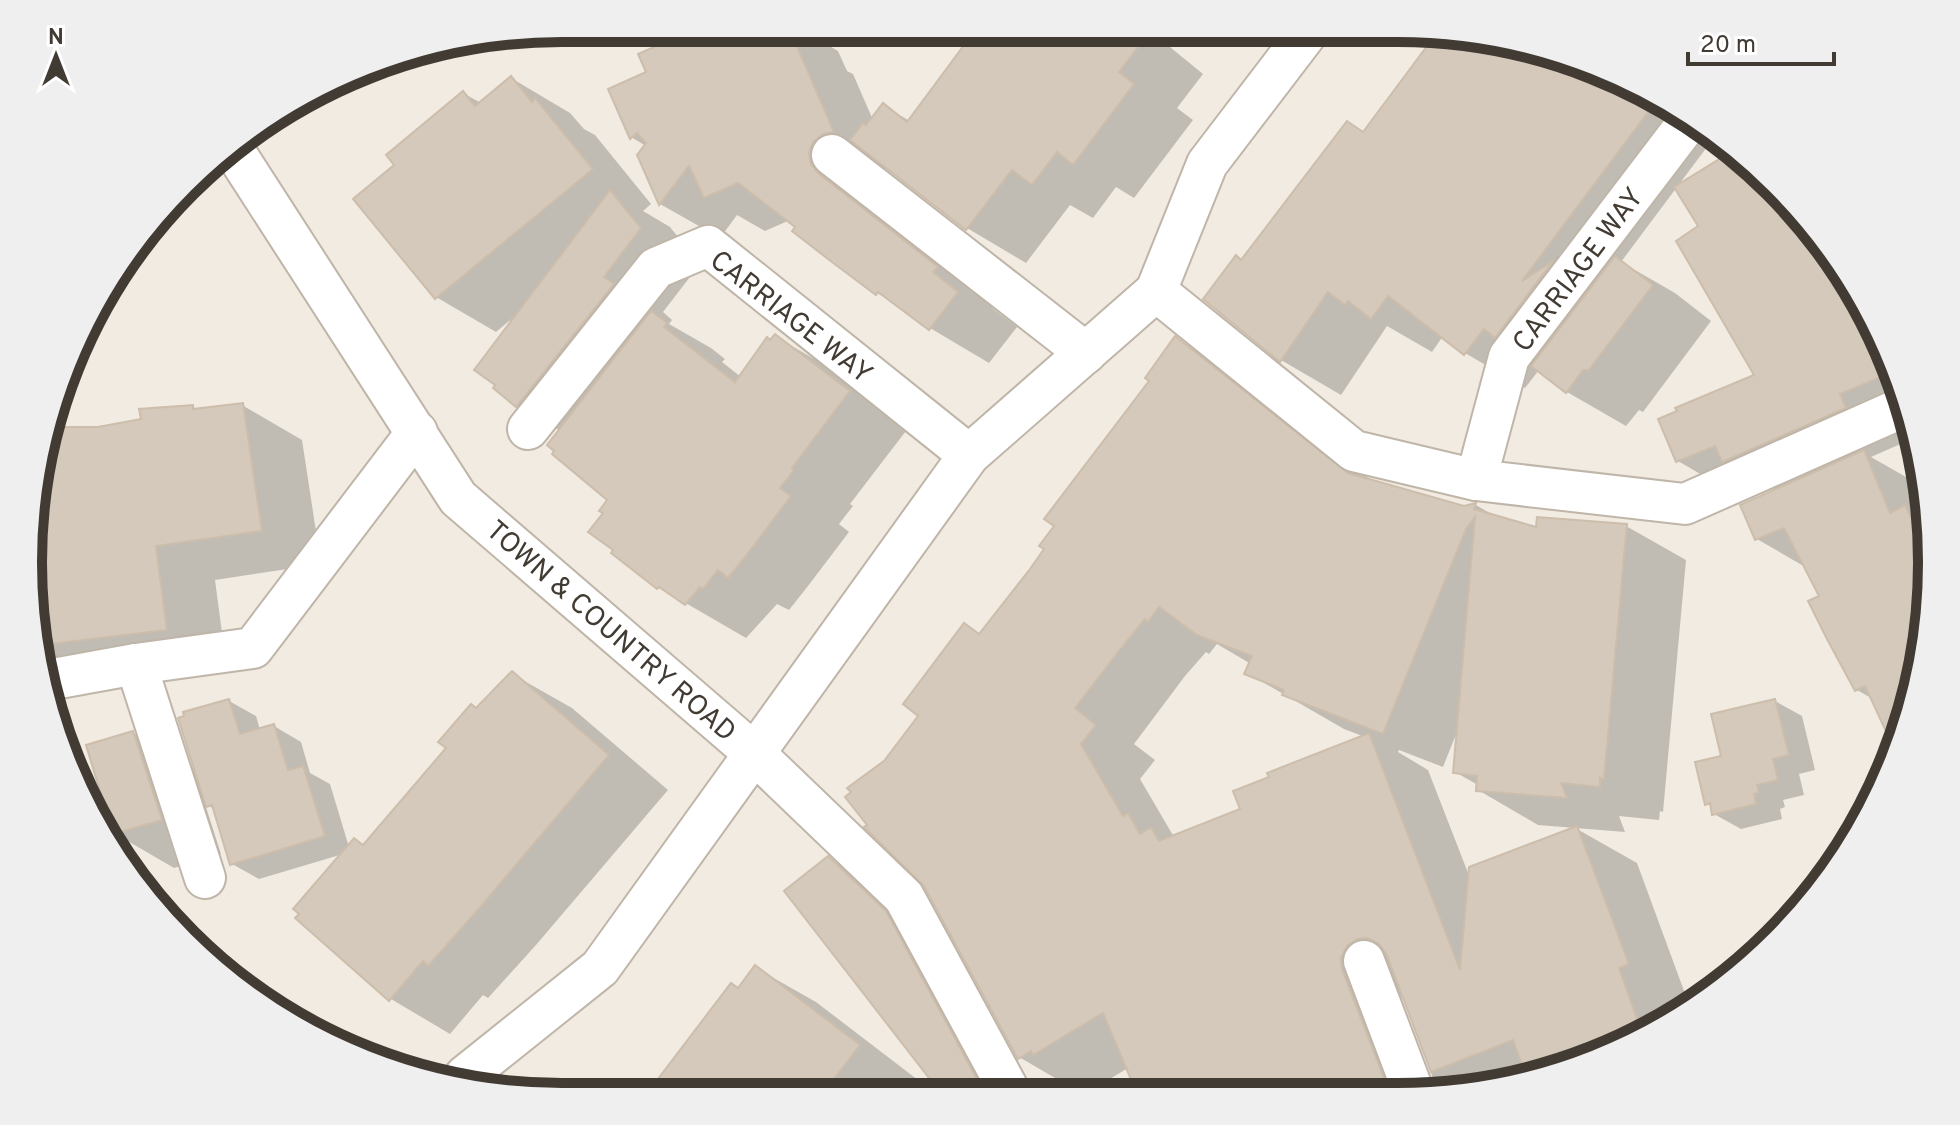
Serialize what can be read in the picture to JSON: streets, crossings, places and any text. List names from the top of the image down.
{
  "streets": {
    "street": ["CARRIAGE WAY", "TOWN & COUNTRY ROAD"]
  },
  "scale_bar": "20 m",
  "north": "top"
}
